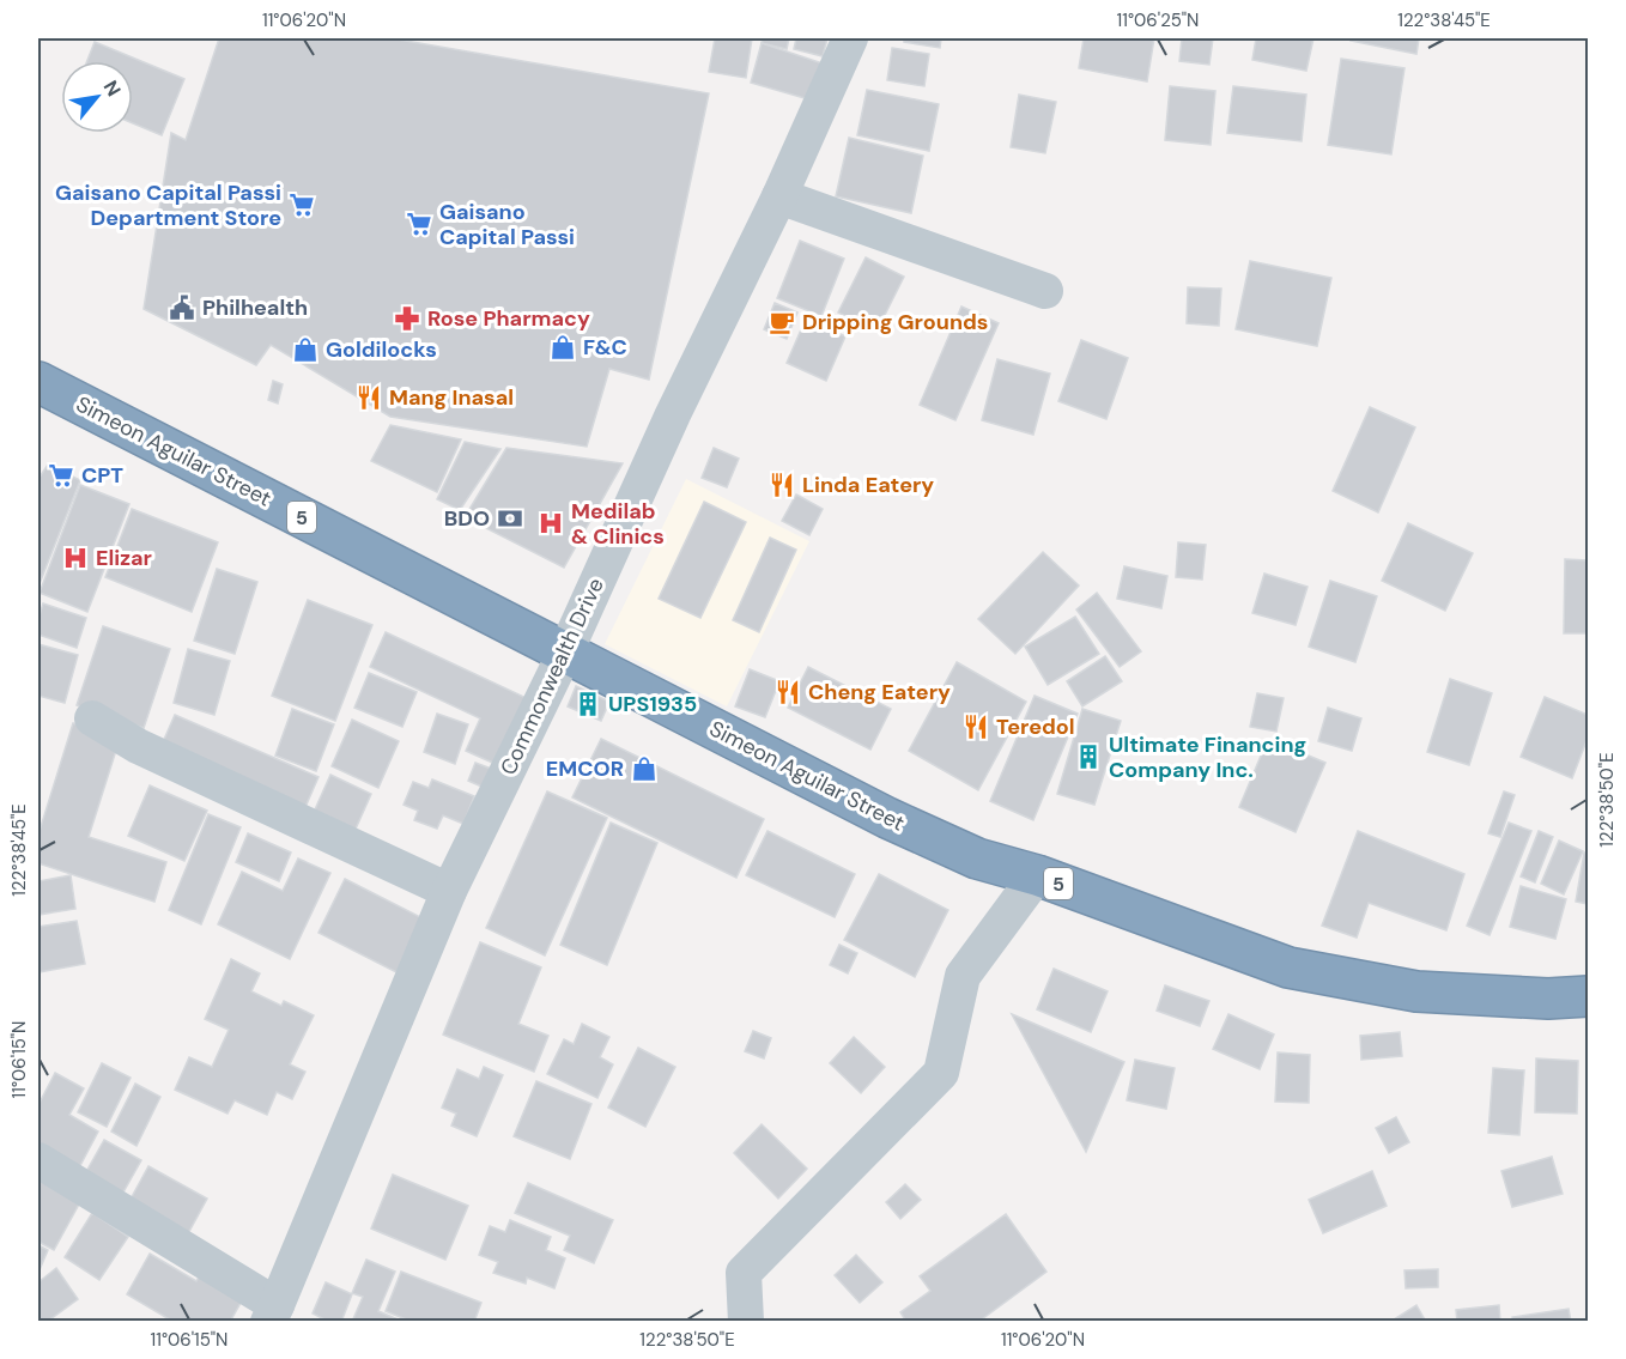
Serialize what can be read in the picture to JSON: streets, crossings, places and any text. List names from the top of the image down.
{
  "streets": {
    "highway": ["Simeon Aguilar Street", "5"],
    "street": ["Commonwealth Drive"]
  },
  "crossings": [
    ["Simeon Aguilar Street", "Commonwealth Drive"]
  ],
  "places": {
    "supermarket": ["Gaisano Capital Passi Department Store", "Gaisano Capital Passi", "CPT"],
    "public building": ["Philhealth"],
    "pharmacy": ["Rose Pharmacy"],
    "cafe": ["Dripping Grounds"],
    "shop": ["F&C", "Goldilocks", "EMCOR"],
    "restaurant": [
      "Mang Inasal",
      "Linda Eatery",
      "Cheng Eatery",
      "Teredol"
    ],
    "bank": ["BDO"],
    "hospital": ["Medilab & Clinics", "Elizar"],
    "building": ["UPS1935", "Ultimate Financing Company Inc."]
  },
  "north": "top right",
  "coordinates": [
    "11°06'20\"N",
    "11°06'25\"N",
    "122°38'45\"E",
    "122°38'50\"E",
    "11°06'15\"N"
  ]
}
